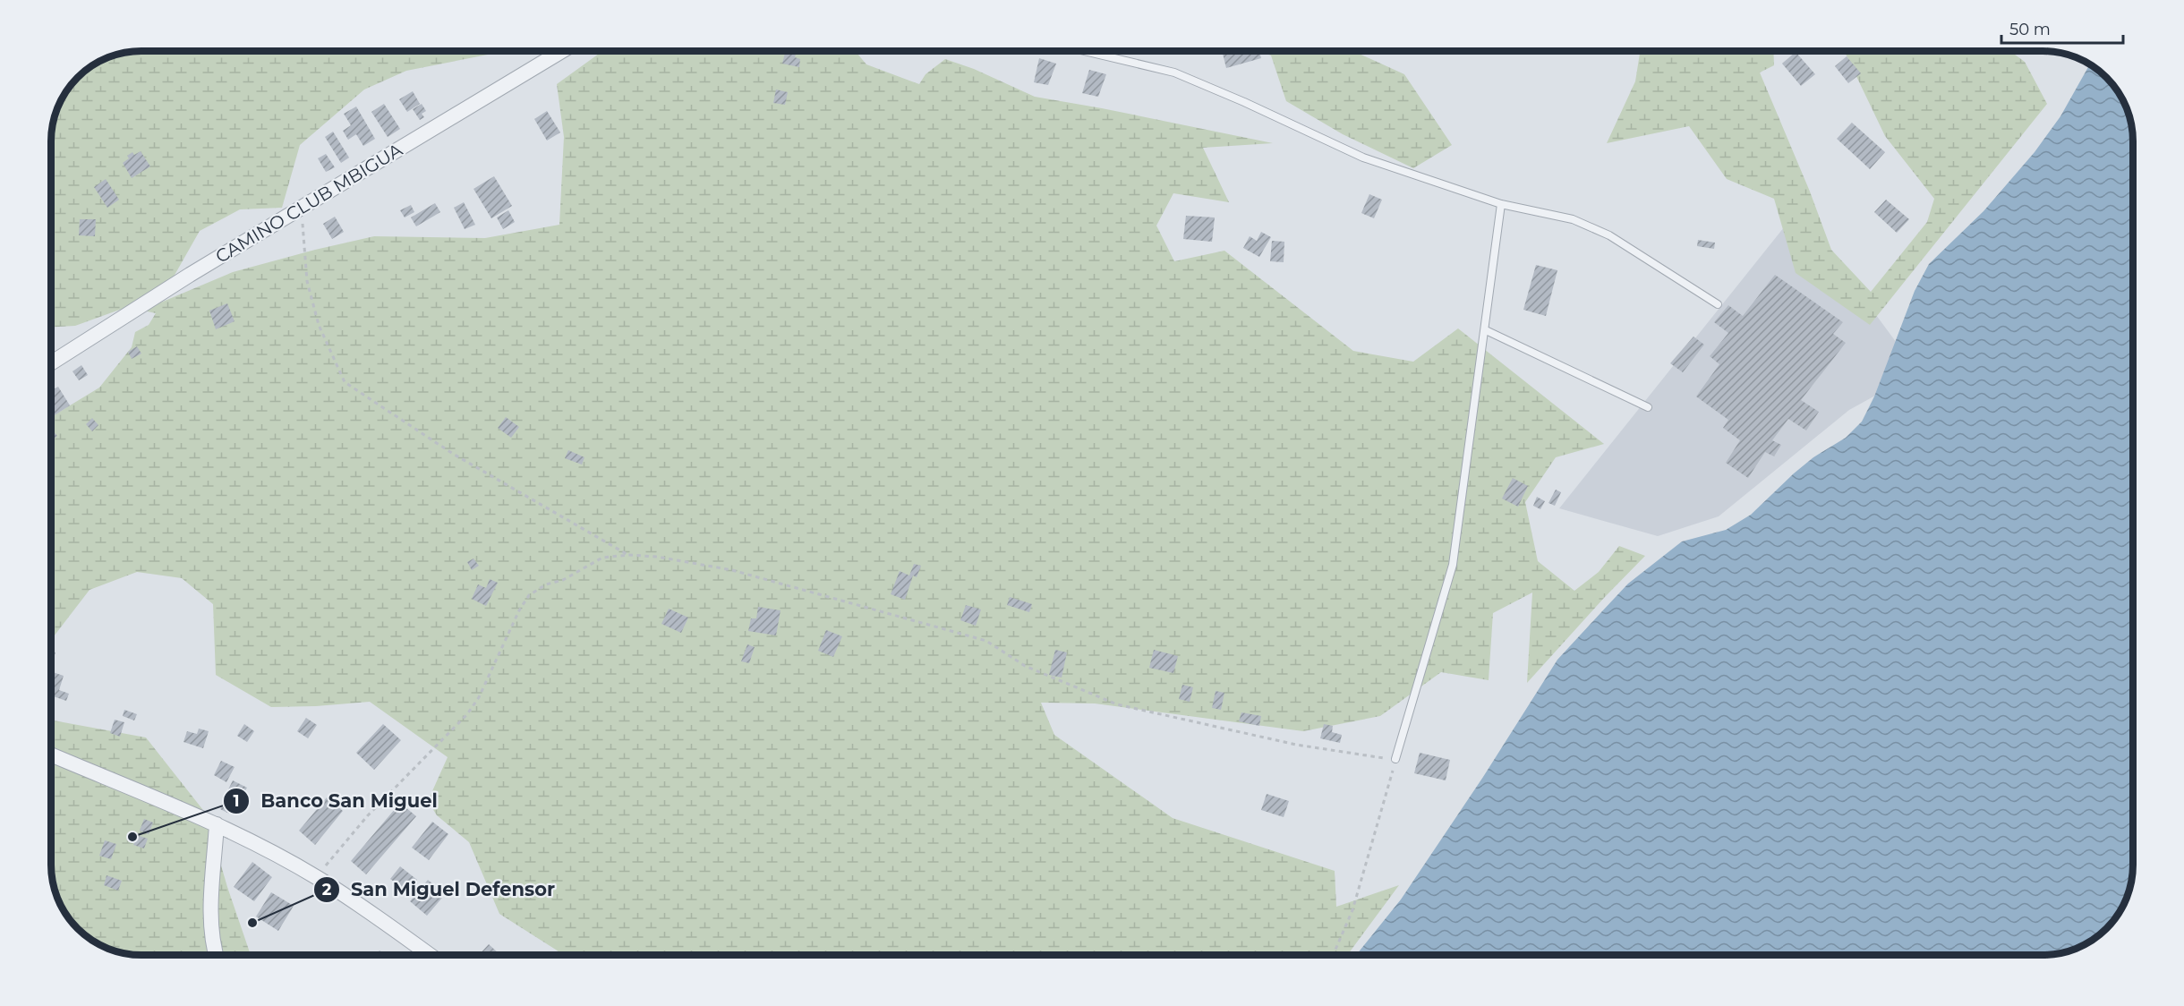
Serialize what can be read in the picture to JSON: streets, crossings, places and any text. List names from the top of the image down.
{
  "streets": {
    "street": ["CAMINO CLUB MBIGUA"]
  },
  "places": ["Banco San Miguel", "San Miguel Defensor"],
  "scale_bar": "50 m"
}
